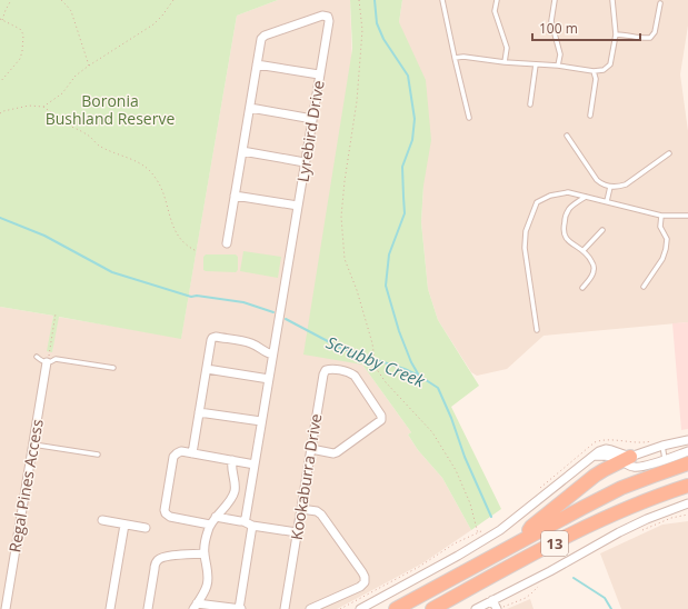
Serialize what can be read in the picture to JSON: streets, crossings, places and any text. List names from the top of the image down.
{
  "streets": {
    "highway": ["13"],
    "street": ["Lyrebird Drive", "Kookaburra Drive", "Regal Pines Access"]
  },
  "water": ["Scrubby Creek"],
  "parks": ["Boronia Bushland Reserve"],
  "scale_bar": "100 m"
}
